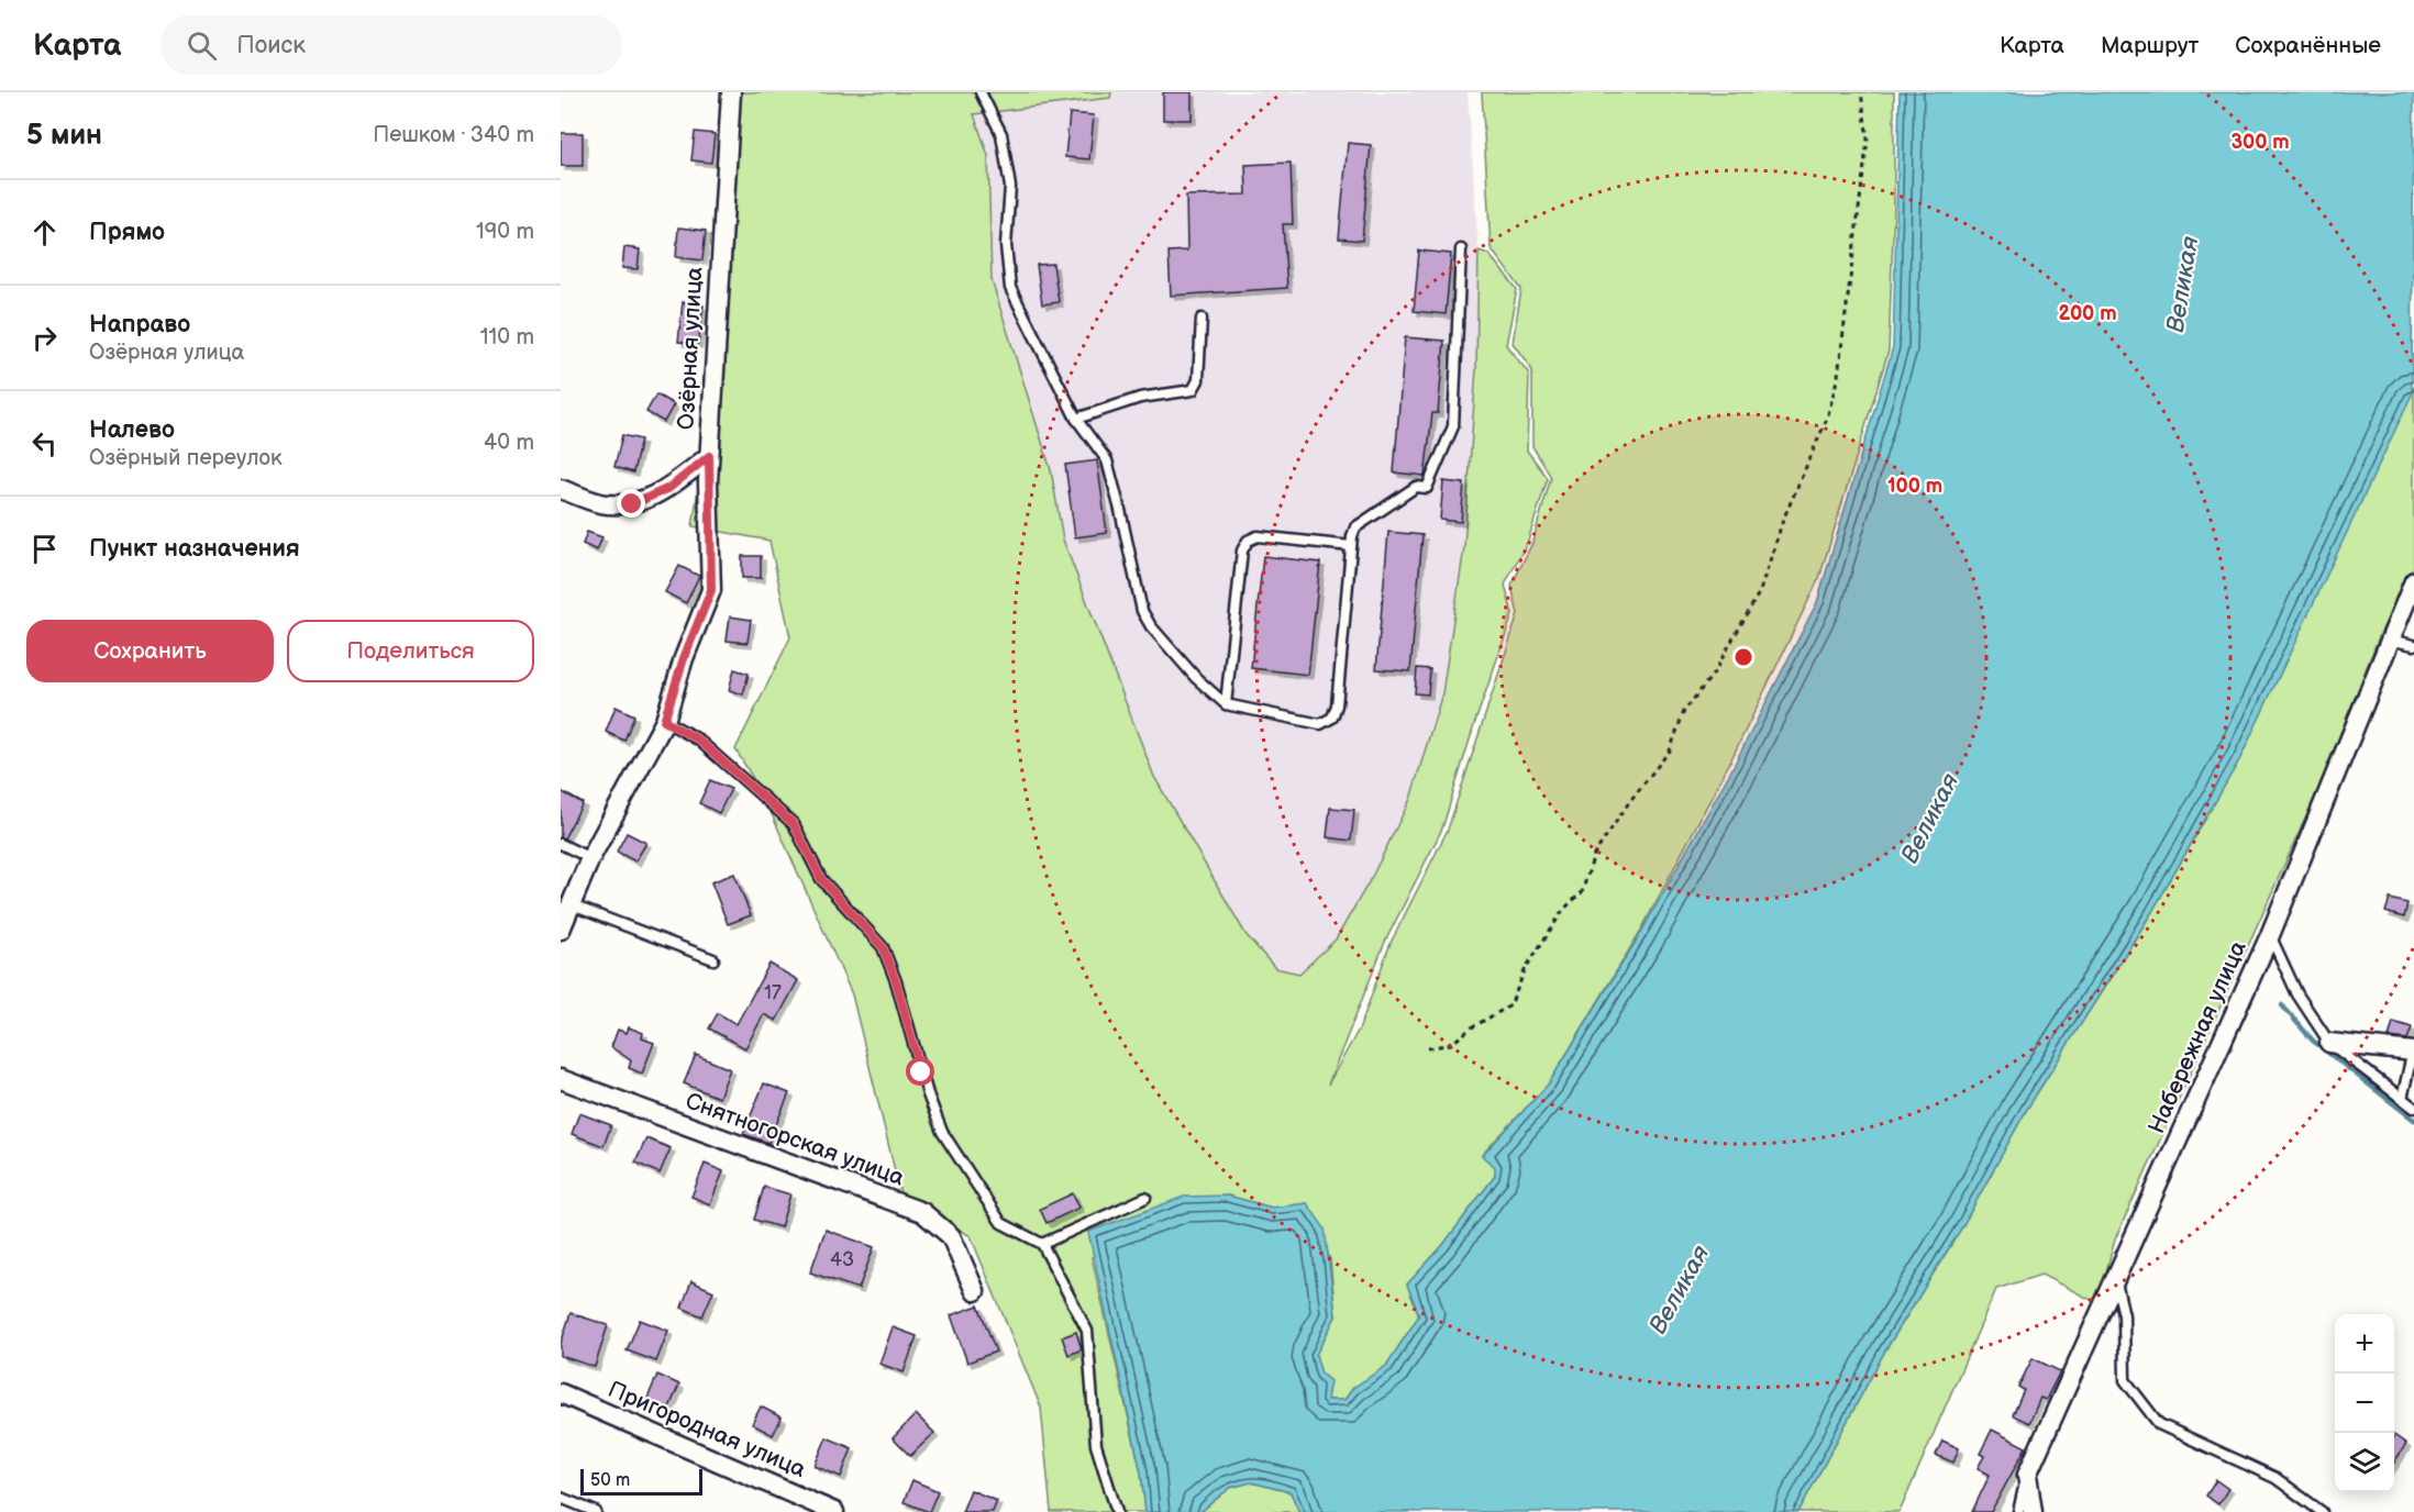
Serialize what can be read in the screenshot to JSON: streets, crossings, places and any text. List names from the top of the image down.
{
  "streets": {
    "street": [
      "Озёрная улица",
      "Набережная улица",
      "Снятногорская улица",
      "Пригородная улица"
    ]
  },
  "water": ["Великая"],
  "house_numbers": ["17", "43"],
  "scale_bar": "50 m",
  "page": {
    "header": "Карта",
    "search": "Поиск",
    "nav": ["Карта", "Маршрут", "Сохранённые"],
    "heading": ["5 мин", "Пешком · 340 m"],
    "list": [
      ["Прямо", "190 m"],
      ["Направо", "Озёрная улица", "110 m"],
      ["Налево", "Озёрный переулок", "40 m"],
      "Пункт назначения"
    ],
    "buttons": ["Сохранить", "Поделиться"],
    "map_buttons": ["+", "−"],
    "scale": "50 m"
  },
  "rings": ["300 m", "200 m", "100 m"]
}
